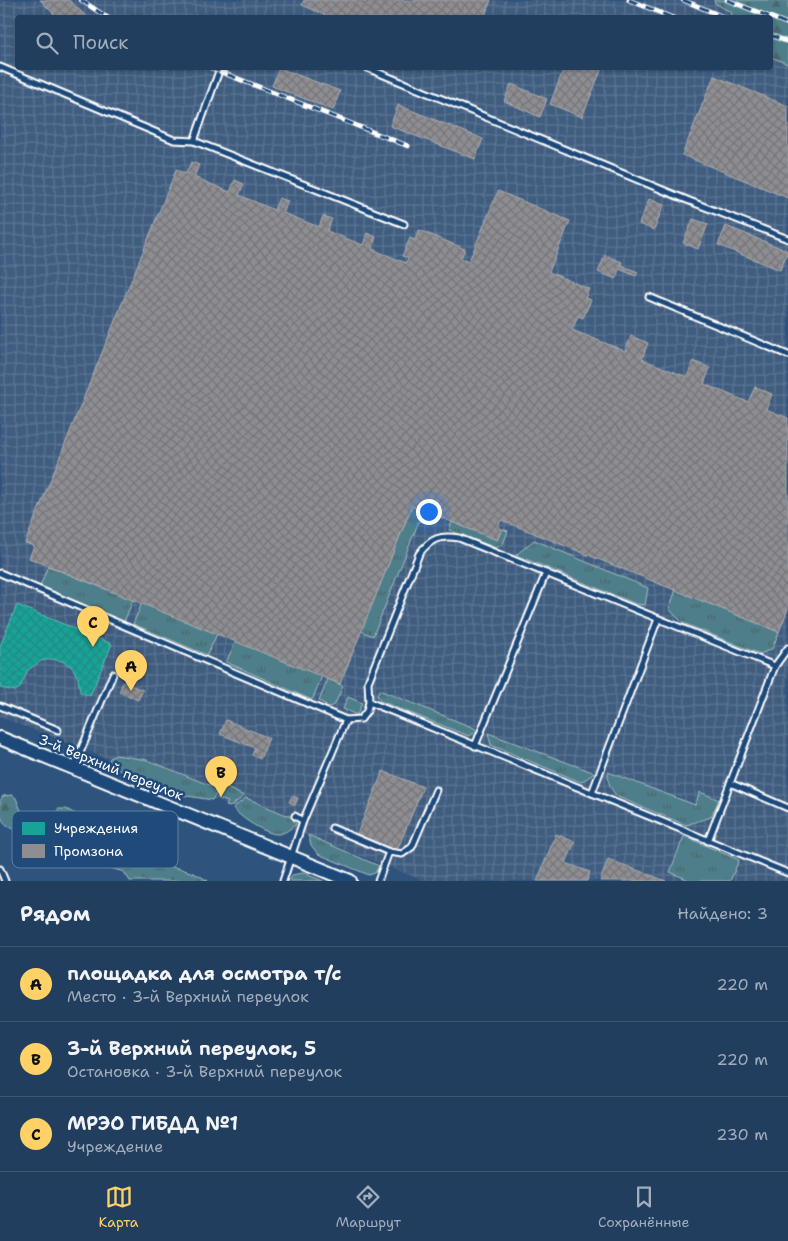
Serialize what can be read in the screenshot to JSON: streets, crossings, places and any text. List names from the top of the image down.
{
  "streets": {
    "street": ["3-й Верхний переулок"]
  },
  "legend": ["Учреждения", "Промзона"],
  "page": {
    "search": "Поиск",
    "pins": ["C", "A", "B"],
    "heading": ["Рядом", "Найдено: 3"],
    "list": [
      {
        "mark": "A",
        "name": "площадка для осмотра т/с",
        "note": "Место · 3-й Верхний переулок",
        "value": "220 m"
      },
      {
        "mark": "B",
        "name": "3-й Верхний переулок, 5",
        "note": "Остановка · 3-й Верхний переулок",
        "value": "220 m"
      },
      {
        "mark": "C",
        "name": "МРЭО ГИБДД №1",
        "note": "Учреждение",
        "value": "230 m"
      }
    ],
    "nav": ["Карта", "Маршрут", "Сохранённые"]
  }
}
